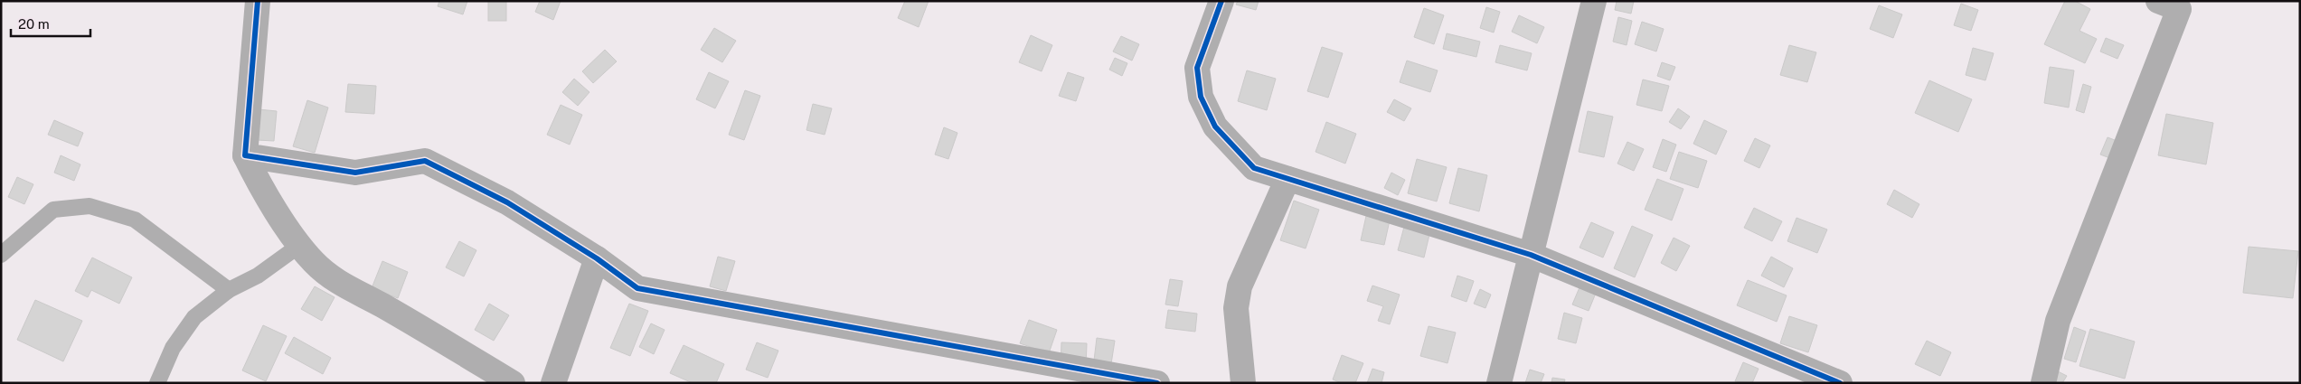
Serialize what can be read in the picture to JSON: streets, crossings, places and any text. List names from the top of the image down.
{
  "scale_bar": "20 m"
}
